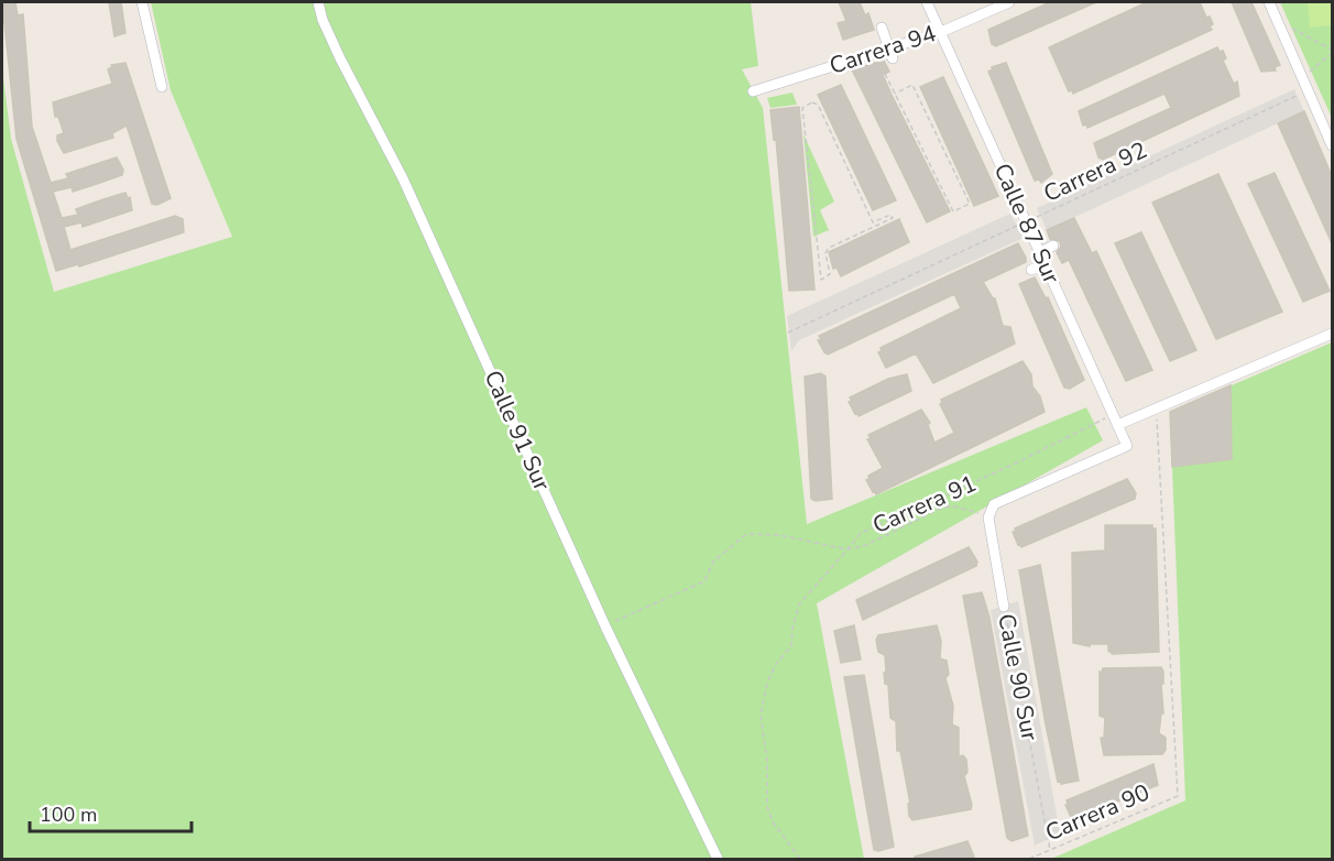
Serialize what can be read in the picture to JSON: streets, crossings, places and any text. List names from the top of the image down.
{
  "streets": {
    "street": [
      "Carrera 94",
      "Calle 87 Sur",
      "Calle 91 Sur",
      "Carrera 91",
      "Calle 90 Sur"
    ],
    "path": ["Carrera 92", "Carrera 90"]
  },
  "crossings": [
    ["Carrera 94", "Calle 87 Sur"],
    ["Carrera 92", "Calle 87 Sur"],
    ["Calle 87 Sur", "Carrera 91"],
    ["Calle 91 Sur", "Carrera 91"],
    ["Carrera 91", "Calle 90 Sur"],
    ["Calle 90 Sur", "Carrera 90"]
  ],
  "scale_bar": "100 m"
}
